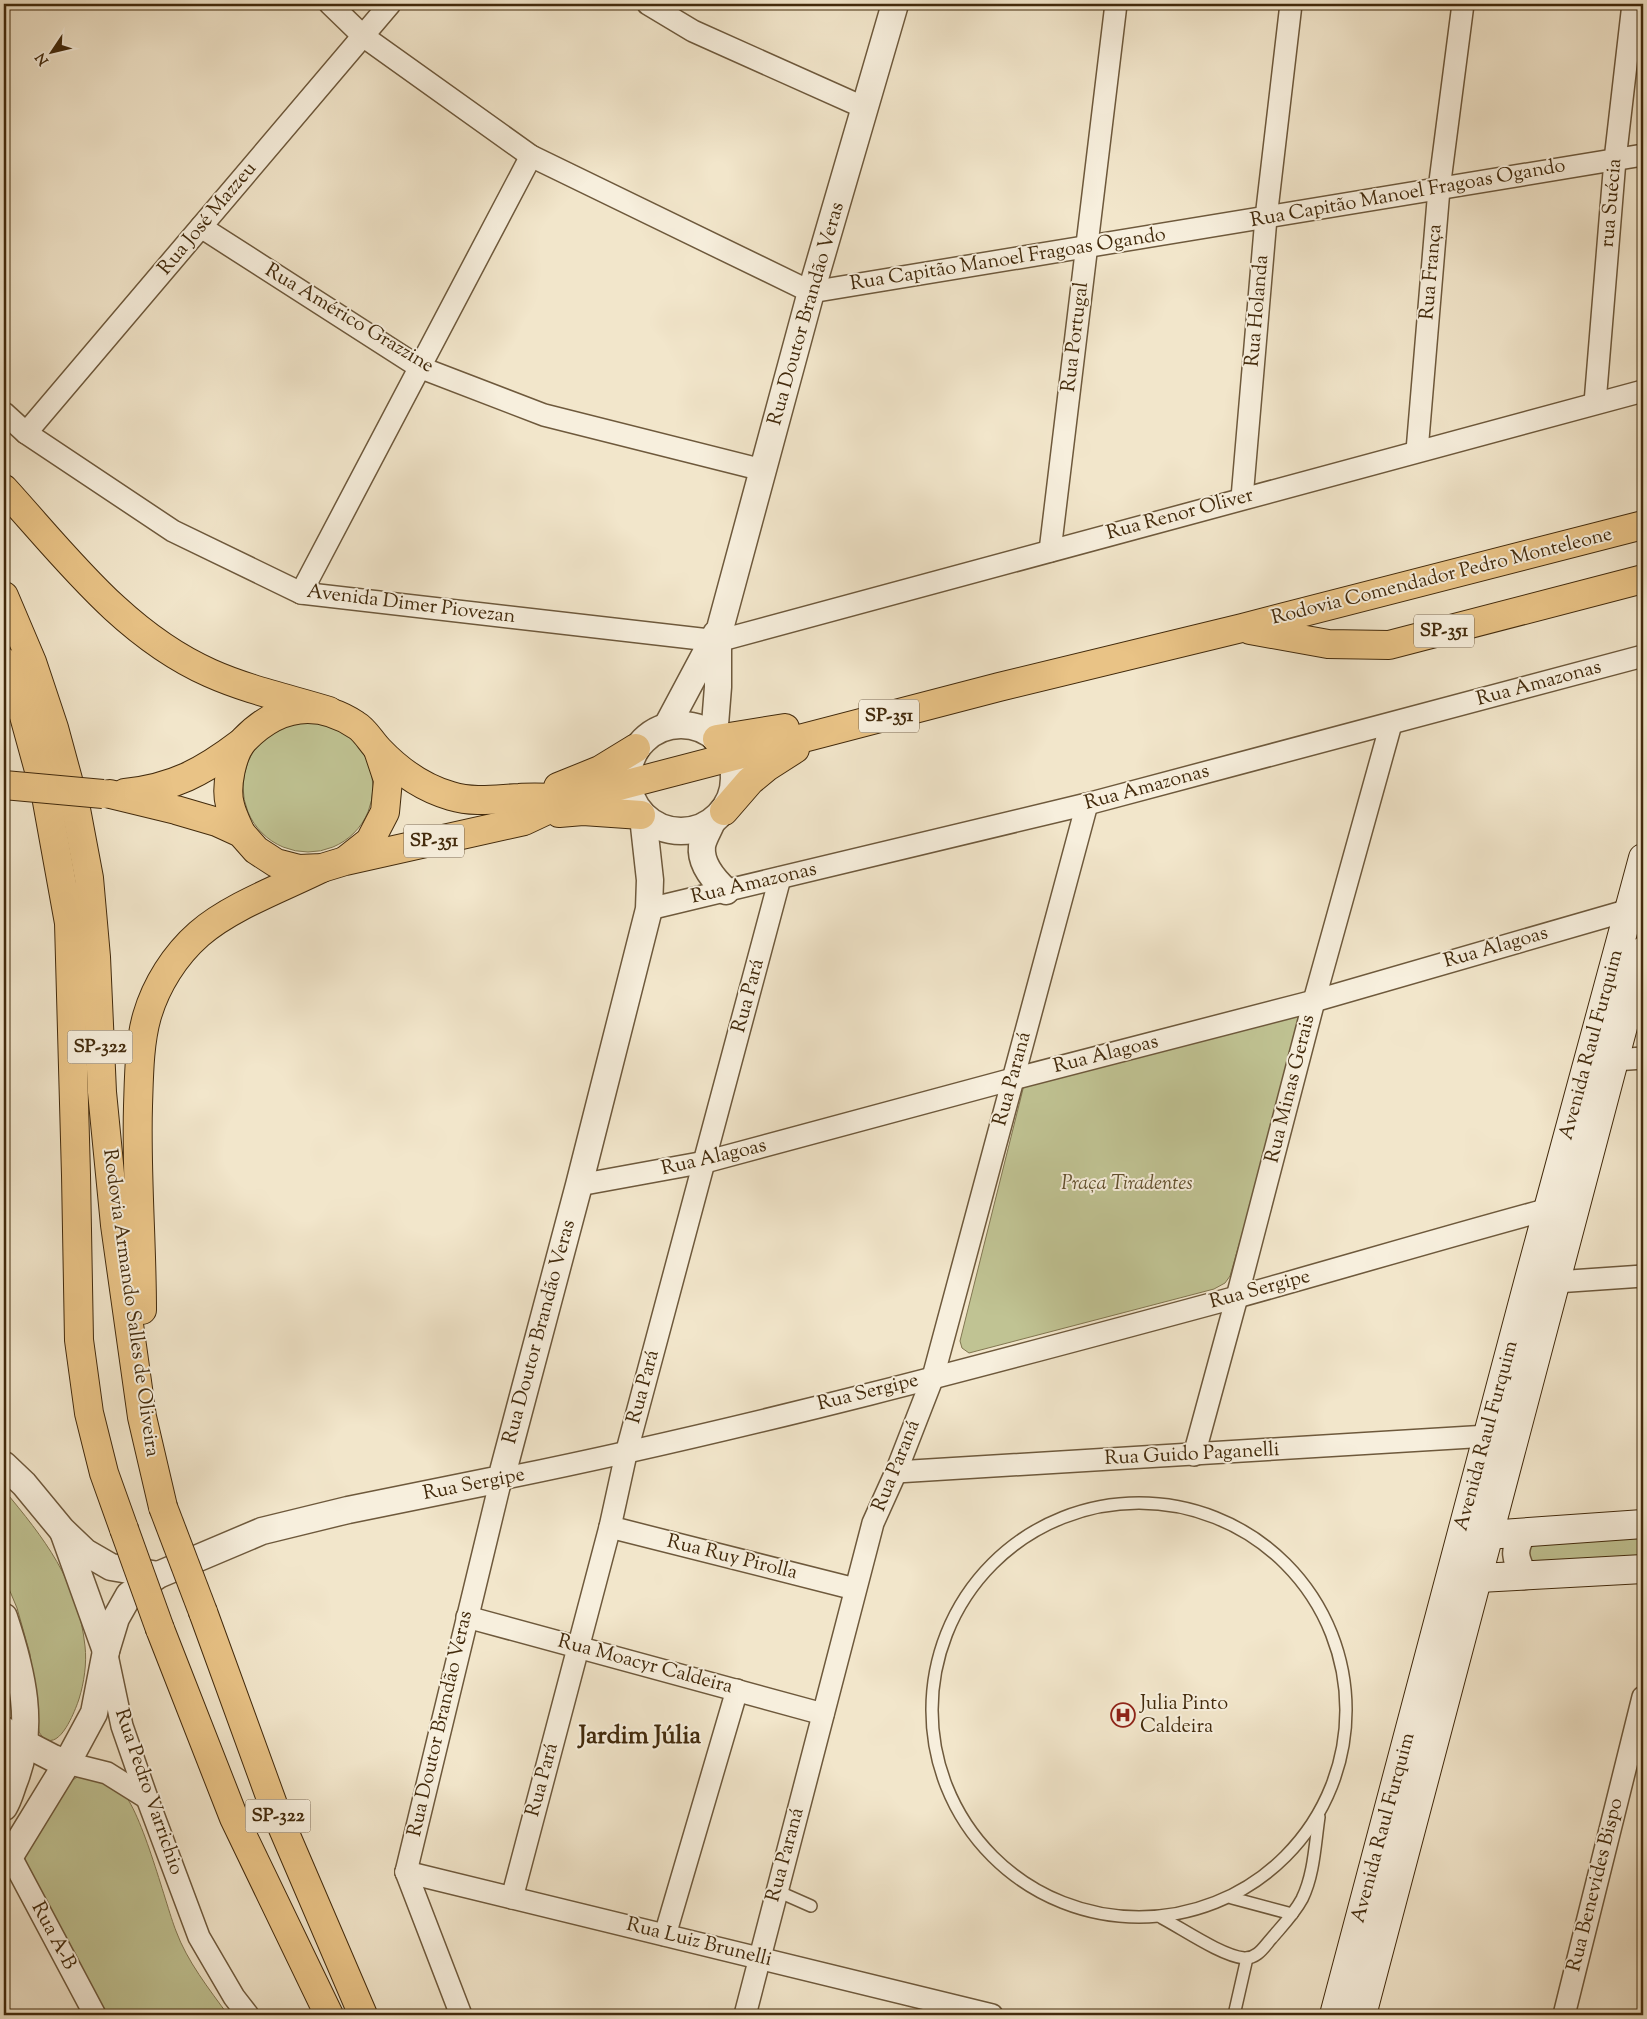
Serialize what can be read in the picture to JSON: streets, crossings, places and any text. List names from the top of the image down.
{
  "streets": {
    "main road": [
      "Rodovia Comendador Pedro Monteleone",
      "SP-351",
      "Avenida Raul Furquim",
      "SP-322",
      "Rodovia Armando Salles de Oliveira"
    ],
    "street": [
      "Rua Capitão Manoel Fragoas Ogando",
      "rua Suécia",
      "Rua José Mazzeu",
      "Rua França",
      "Rua Holanda",
      "Rua Doutor Brandão Veras",
      "Rua Américo Grazzine",
      "Rua Portugal",
      "Rua Renor Oliver",
      "Avenida Dimer Piovezan",
      "Rua Amazonas",
      "Rua Alagoas",
      "Rua Pará",
      "Rua Paraná",
      "Rua Minas Gerais",
      "Rua Sergipe",
      "Rua Guido Paganelli",
      "Rua Ruy Pirolla",
      "Rua Moacyr Caldeira",
      "Rua Pedro Varrichio",
      "Rua Benevides Bispo",
      "Rua A-B",
      "Rua Luiz Brunelli"
    ]
  },
  "crossings": [
    ["Rua Capitão Manoel Fragoas Ogando", "rua Suécia"],
    ["Rua Capitão Manoel Fragoas Ogando", "Rua França"],
    ["Rua Capitão Manoel Fragoas Ogando", "Rua Holanda"],
    ["Rua Capitão Manoel Fragoas Ogando", "Rua Doutor Brandão Veras"],
    ["Rua Capitão Manoel Fragoas Ogando", "Rua Portugal"],
    ["rua Suécia", "Rua Renor Oliver"],
    ["Rua José Mazzeu", "Rua Américo Grazzine"],
    ["Rua José Mazzeu", "Avenida Dimer Piovezan"],
    ["Rua França", "Rua Renor Oliver"],
    ["Rua Holanda", "Rua Renor Oliver"],
    ["Rua Doutor Brandão Veras", "Rua Américo Grazzine"],
    ["Rua Doutor Brandão Veras", "Rua Renor Oliver"],
    ["Rua Doutor Brandão Veras", "Avenida Dimer Piovezan"],
    ["Rua Doutor Brandão Veras", "Rua Amazonas"],
    ["Rua Doutor Brandão Veras", "Rua Alagoas"],
    ["Rua Doutor Brandão Veras", "Rua Sergipe"],
    ["Rua Doutor Brandão Veras", "Rua Moacyr Caldeira"],
    ["Rua Doutor Brandão Veras", "Rua Luiz Brunelli"],
    ["Rua Portugal", "Rua Renor Oliver"],
    ["Rua Renor Oliver", "Avenida Dimer Piovezan"],
    ["Rodovia Comendador Pedro Monteleone", "SP-351"],
    ["Rua Amazonas", "Rua Pará"],
    ["Rua Amazonas", "Rua Paraná"],
    ["Rua Amazonas", "Rua Minas Gerais"],
    ["Rua Alagoas", "Rua Pará"],
    ["Rua Alagoas", "Avenida Raul Furquim"],
    ["Rua Alagoas", "Rua Paraná"],
    ["Rua Alagoas", "Rua Minas Gerais"],
    ["Rua Pará", "Rua Sergipe"],
    ["Rua Pará", "Rua Ruy Pirolla"],
    ["Rua Pará", "Rua Moacyr Caldeira"],
    ["Rua Pará", "Rua Luiz Brunelli"],
    ["Avenida Raul Furquim", "Rua Sergipe"],
    ["Avenida Raul Furquim", "Rua Guido Paganelli"],
    ["Rua Paraná", "Rua Sergipe"],
    ["Rua Paraná", "Rua Guido Paganelli"],
    ["Rua Paraná", "Rua Ruy Pirolla"],
    ["Rua Paraná", "Rua Moacyr Caldeira"],
    ["Rua Paraná", "Rua Luiz Brunelli"],
    ["Rua Minas Gerais", "Rua Sergipe"],
    ["Rua Minas Gerais", "Rua Guido Paganelli"],
    ["Rua Sergipe", "Rua Pedro Varrichio"],
    ["Rua Sergipe", "Rua A-B"]
  ],
  "districts": ["Jardim Júlia"],
  "parks": ["Praça Tiradentes"],
  "places": {
    "hospital": ["Julia Pinto Caldeira"]
  },
  "north": "bottom left"
}
